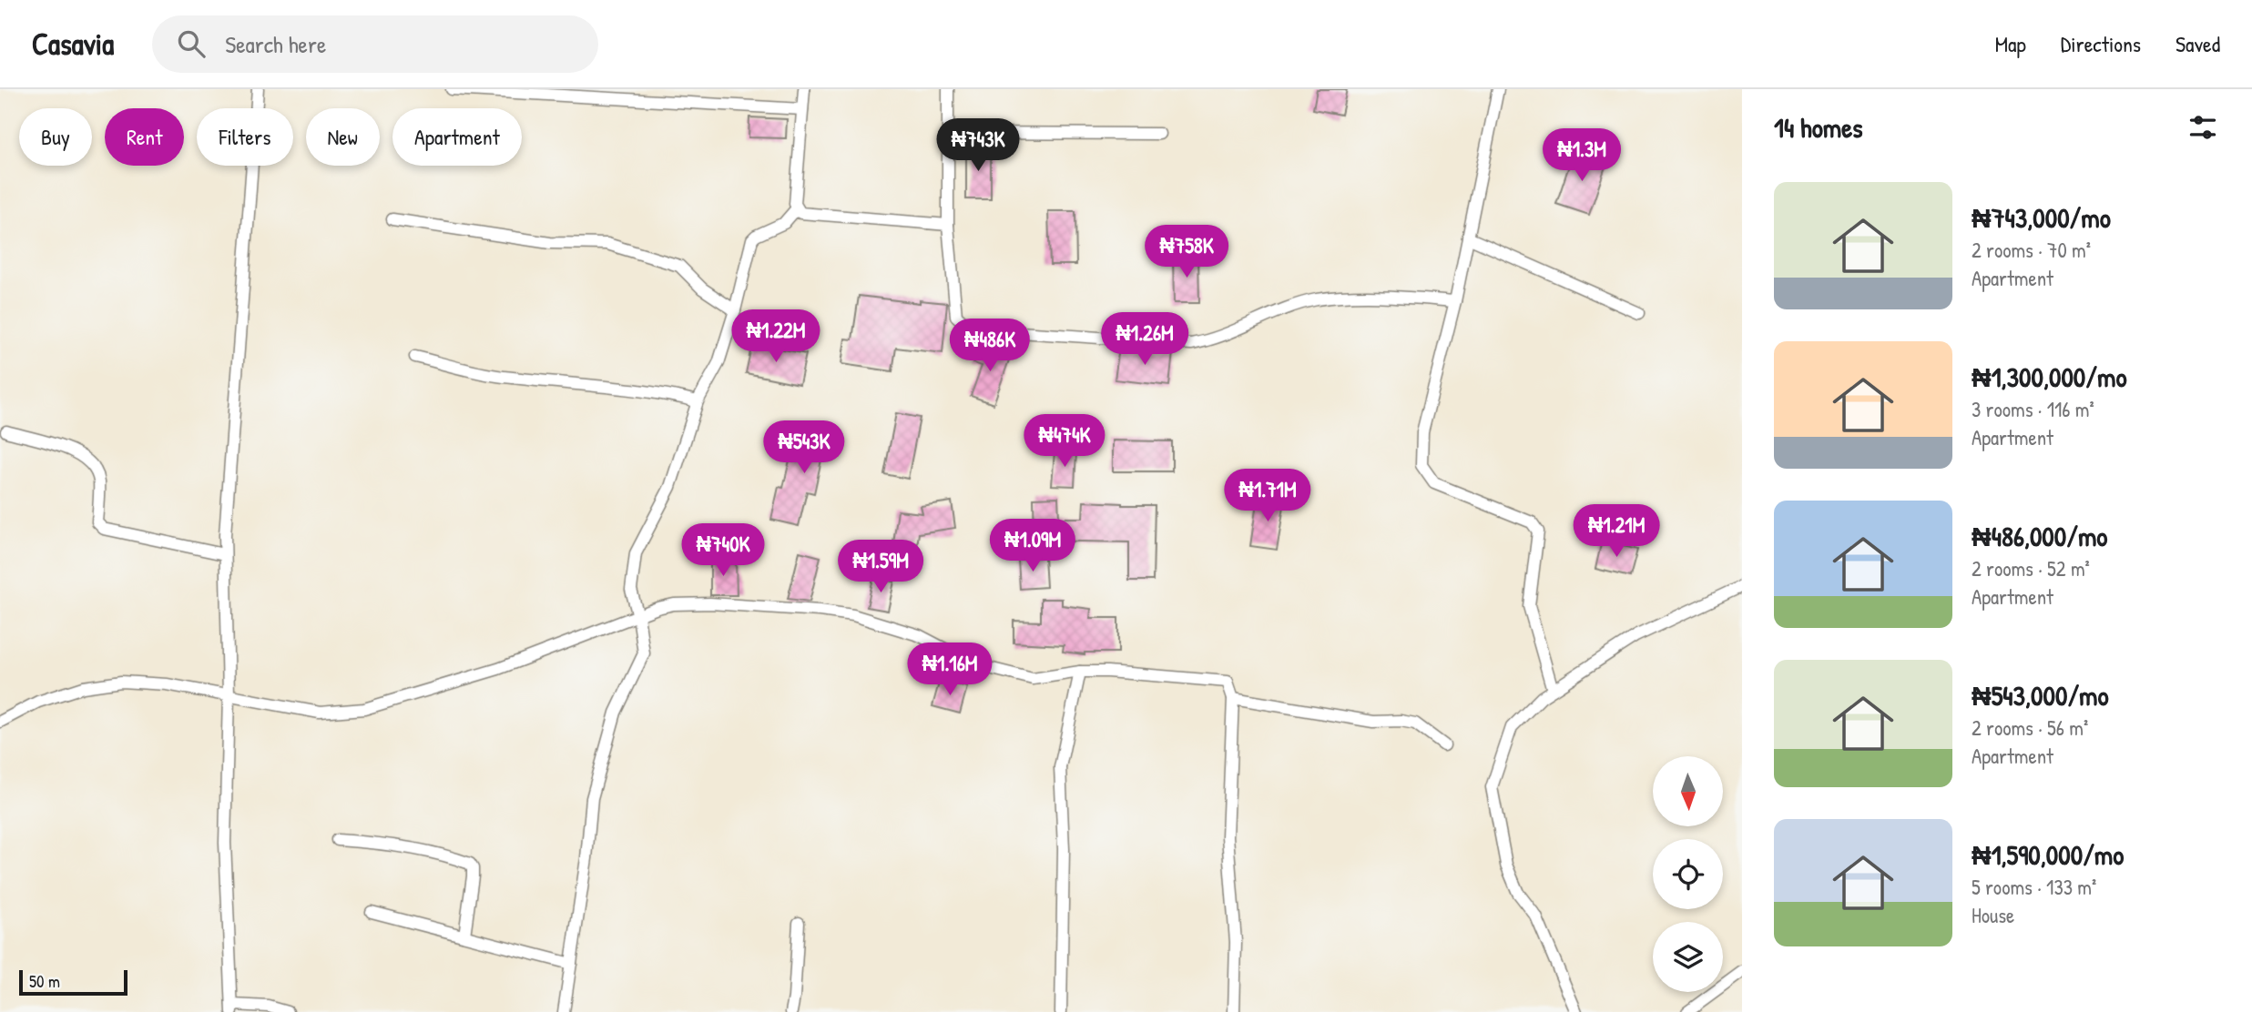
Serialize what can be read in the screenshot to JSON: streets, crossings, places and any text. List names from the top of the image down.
{
  "scale_bar": "50 m",
  "north": "bottom",
  "page": {
    "header": "Casavia",
    "search": "Search here",
    "nav": ["Map", "Directions", "Saved"],
    "heading": "14 homes",
    "chip": [
      "Buy",
      "Rent",
      "Filters",
      "New",
      "Apartment"
    ],
    "price": [
      "₦743K",
      "₦1.3M",
      "₦758K",
      "₦1.22M",
      "₦1.26M",
      "₦486K",
      "₦474K",
      "₦543K",
      "₦1.71M",
      "₦1.21M",
      "₦1.09M",
      "₦740K",
      "₦1.59M",
      "₦1.16M"
    ],
    "list": [
      {
        "name": "₦743,000/mo",
        "note": "2 rooms · 70 m² · Apartment"
      },
      {
        "name": "₦1,300,000/mo",
        "note": "3 rooms · 116 m² · Apartment"
      },
      {
        "name": "₦486,000/mo",
        "note": "2 rooms · 52 m² · Apartment"
      },
      {
        "name": "₦543,000/mo",
        "note": "2 rooms · 56 m² · Apartment"
      },
      {
        "name": "₦1,590,000/mo",
        "note": "5 rooms · 133 m² · House"
      }
    ],
    "scale": "50 m"
  }
}
